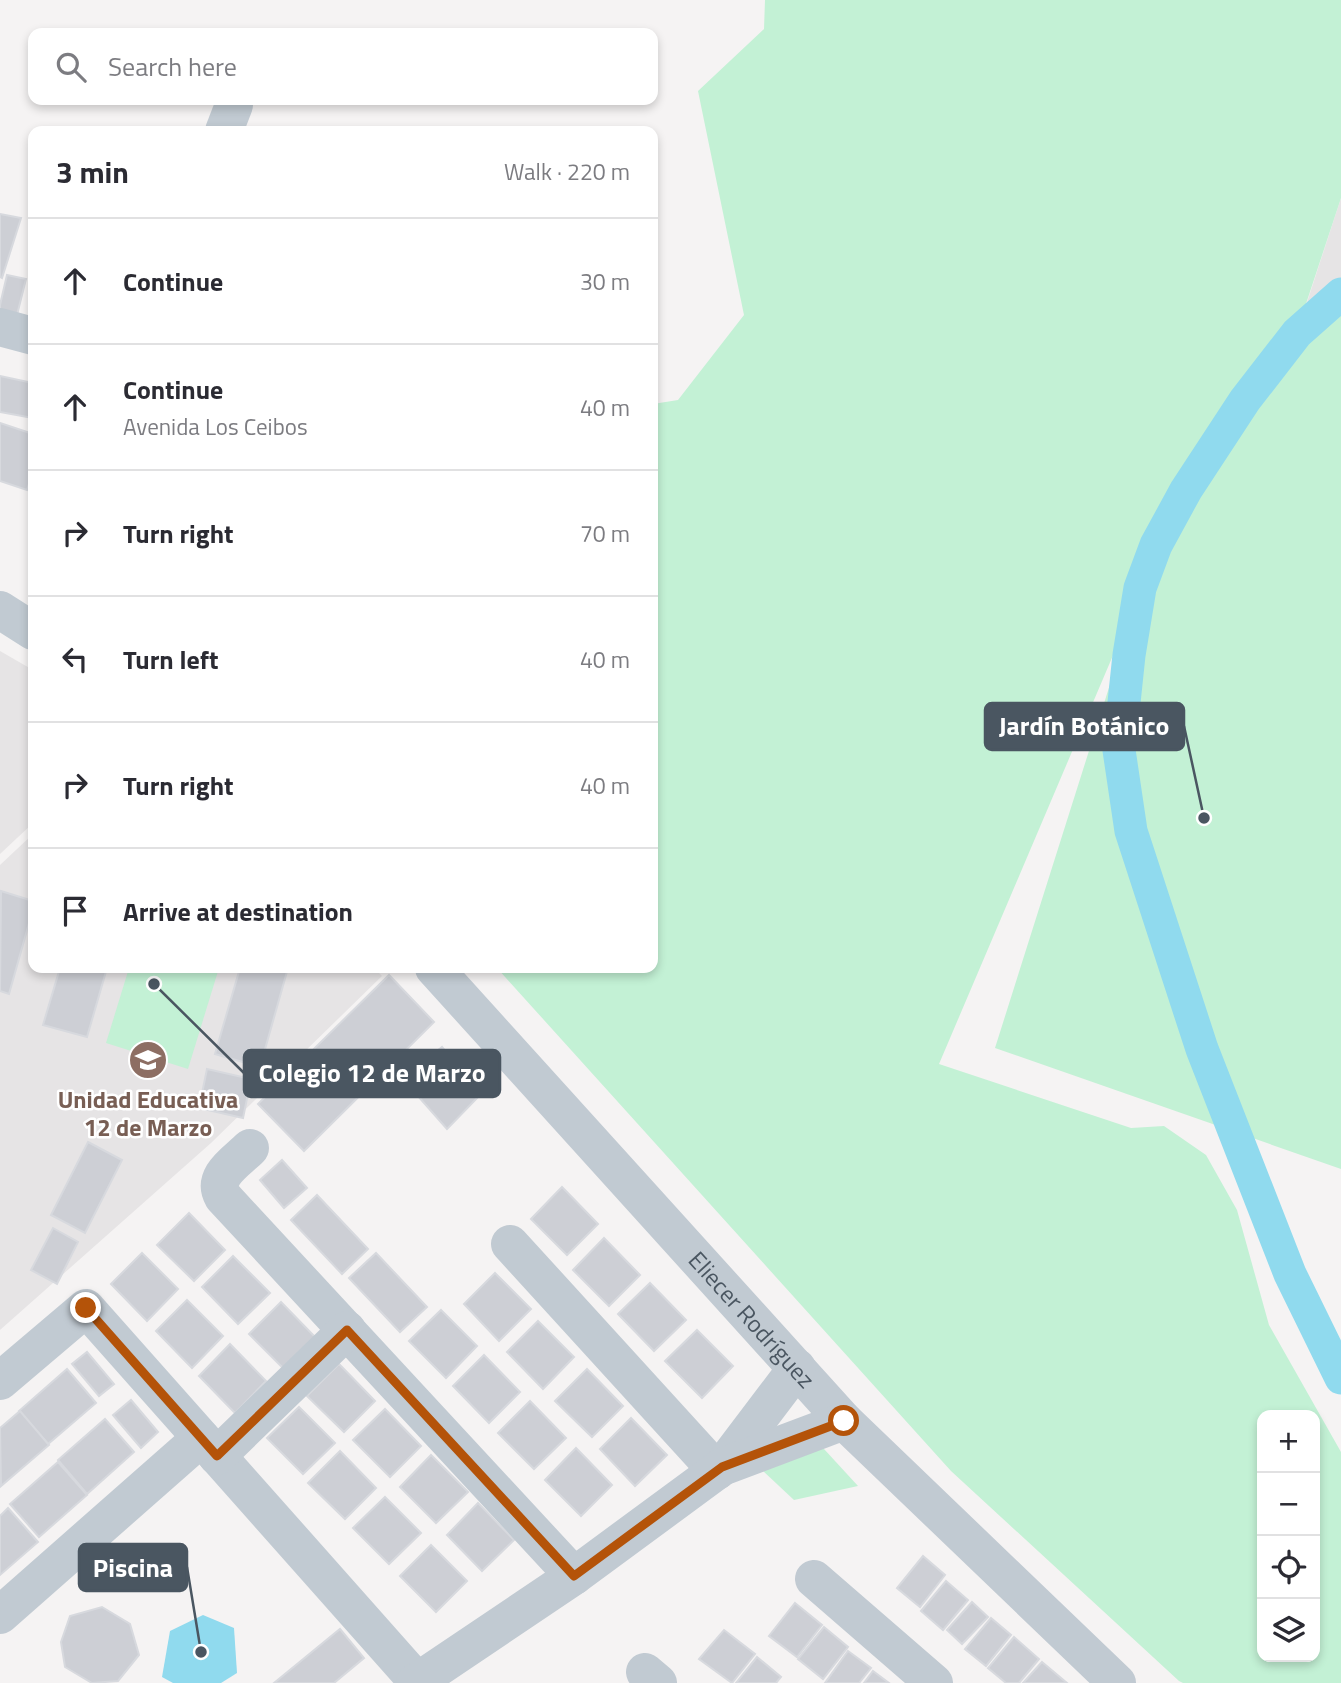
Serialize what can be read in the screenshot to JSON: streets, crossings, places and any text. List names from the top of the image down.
{
  "streets": {
    "street": ["Eliecer Rodríguez"]
  },
  "places": {
    "other": ["Jardín Botánico", "Colegio 12 de Marzo", "Piscina"],
    "school or university": ["Unidad Educativa 12 de Marzo"]
  },
  "page": {
    "search": "Search here",
    "heading": ["3 min", "Walk · 220 m"],
    "list": [
      ["Continue", "30 m"],
      ["Continue", "Avenida Los Ceibos", "40 m"],
      ["Turn right", "70 m"],
      ["Turn left", "40 m"],
      ["Turn right", "40 m"],
      "Arrive at destination"
    ],
    "map_buttons": ["+", "−"]
  }
}
